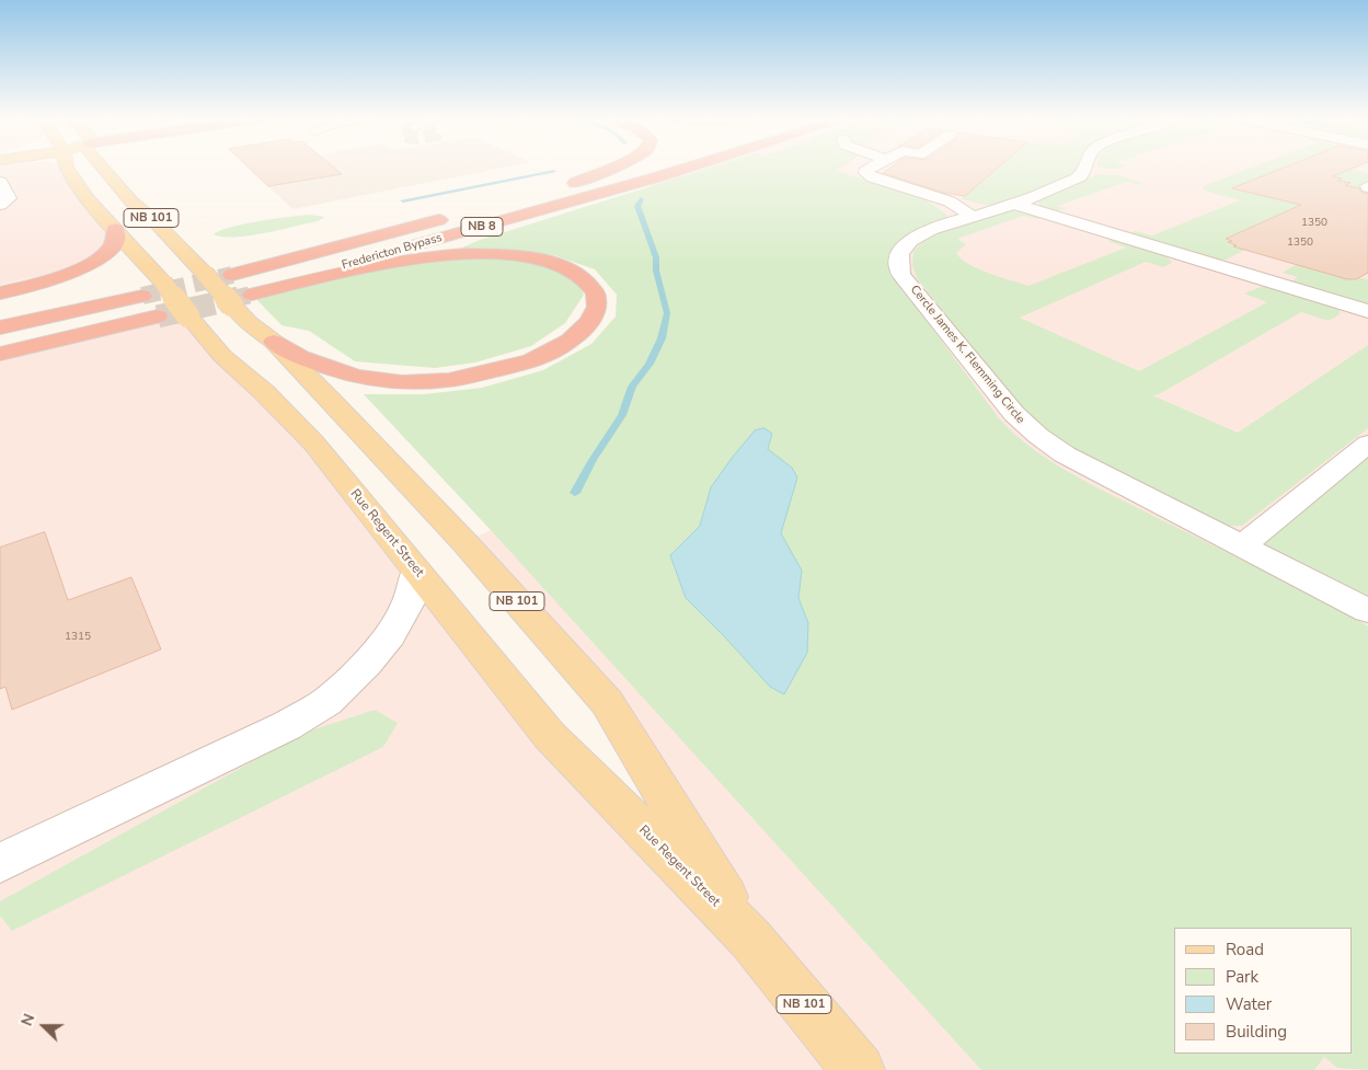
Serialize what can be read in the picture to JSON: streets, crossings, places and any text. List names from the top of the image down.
{
  "streets": {
    "highway": ["NB 8", "Fredericton Bypass"],
    "main road": ["NB 101", "Rue Regent Street"],
    "street": ["Cercle James K. Flemming Circle"]
  },
  "crossings": [
    ["Fredericton Bypass", "Rue Regent Street"]
  ],
  "house_numbers": ["1350", "1350", "1315"],
  "legend": [
    "Road",
    "Park",
    "Water",
    "Building"
  ],
  "north": "left"
}
